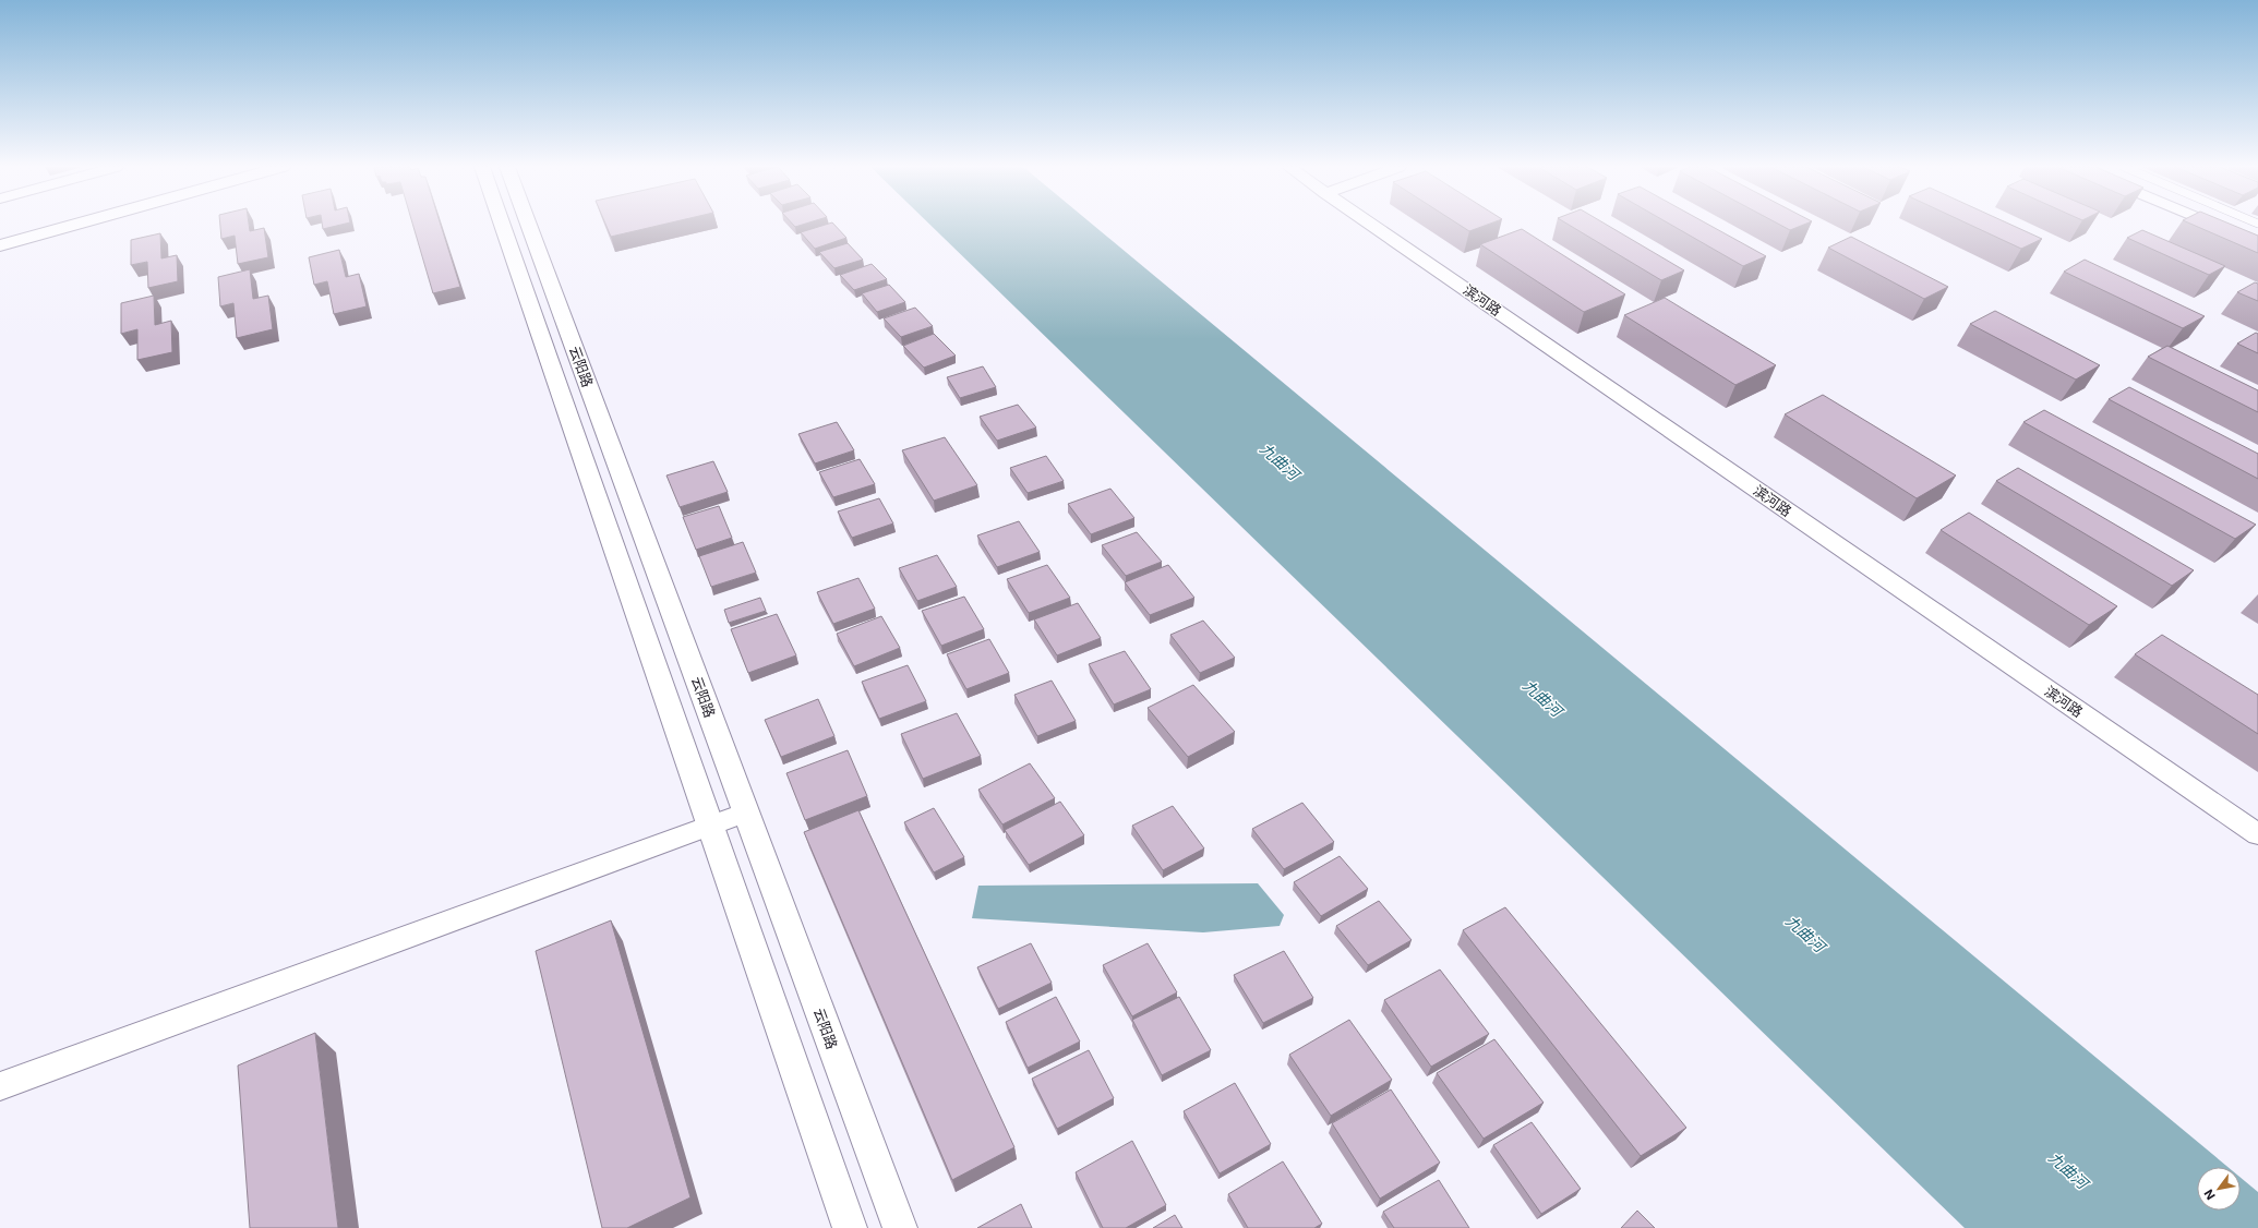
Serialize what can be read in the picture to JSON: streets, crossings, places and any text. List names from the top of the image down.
{
  "streets": {
    "street": ["滨河路", "云阳路"]
  },
  "water": ["九曲河"],
  "north": "bottom left"
}
